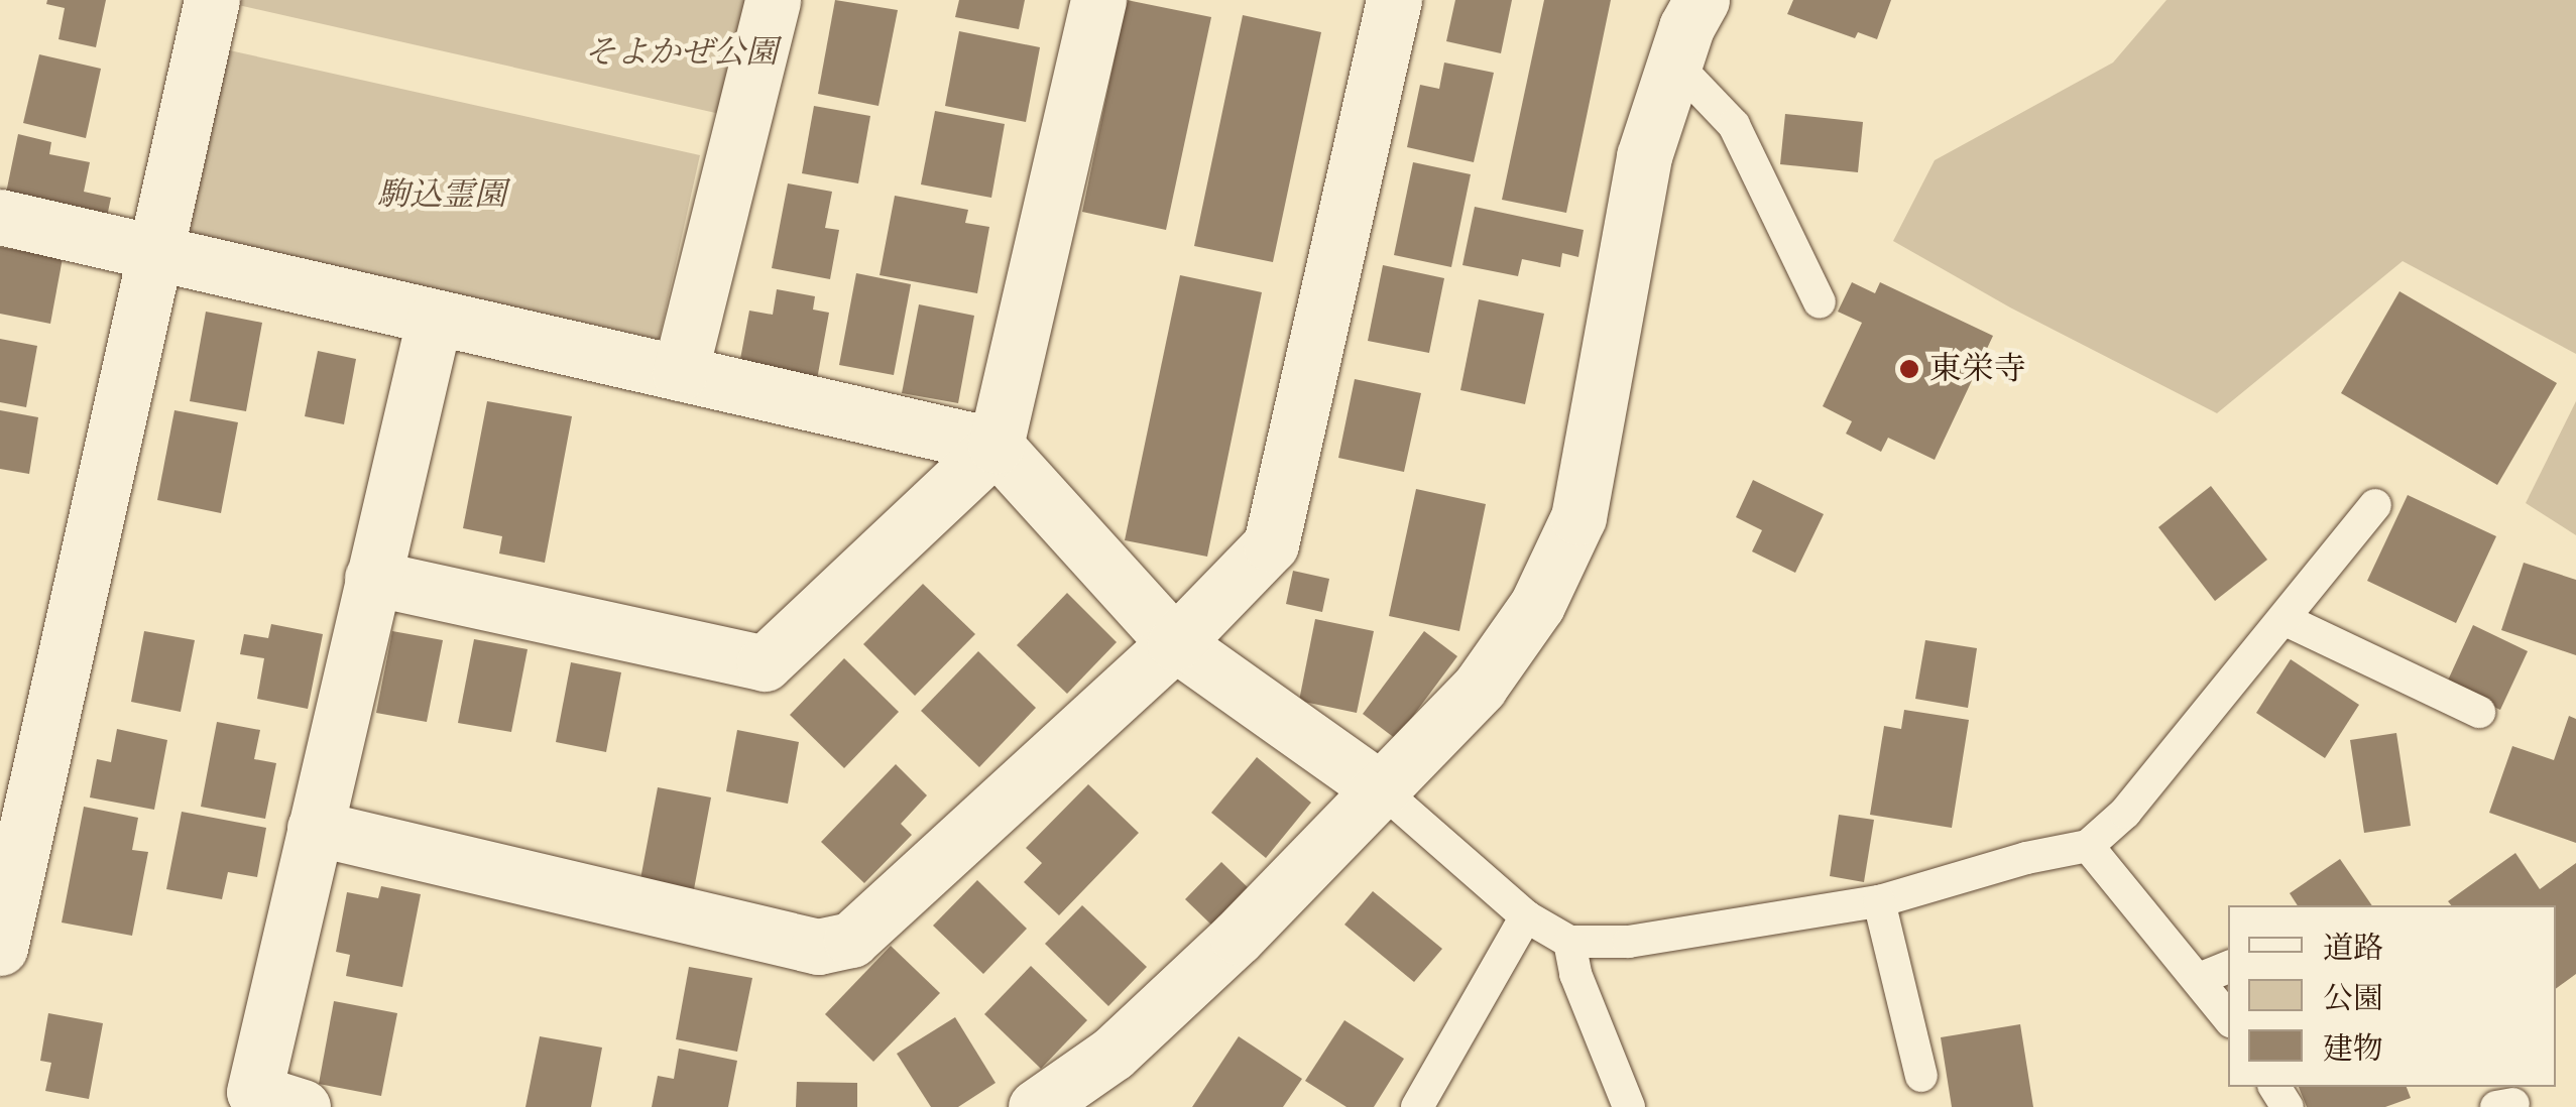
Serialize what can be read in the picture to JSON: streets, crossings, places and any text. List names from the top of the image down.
{
  "parks": ["そよかぜ公園", "駒込霊園"],
  "places": ["東栄寺"],
  "legend": ["道路", "公園", "建物"]
}
